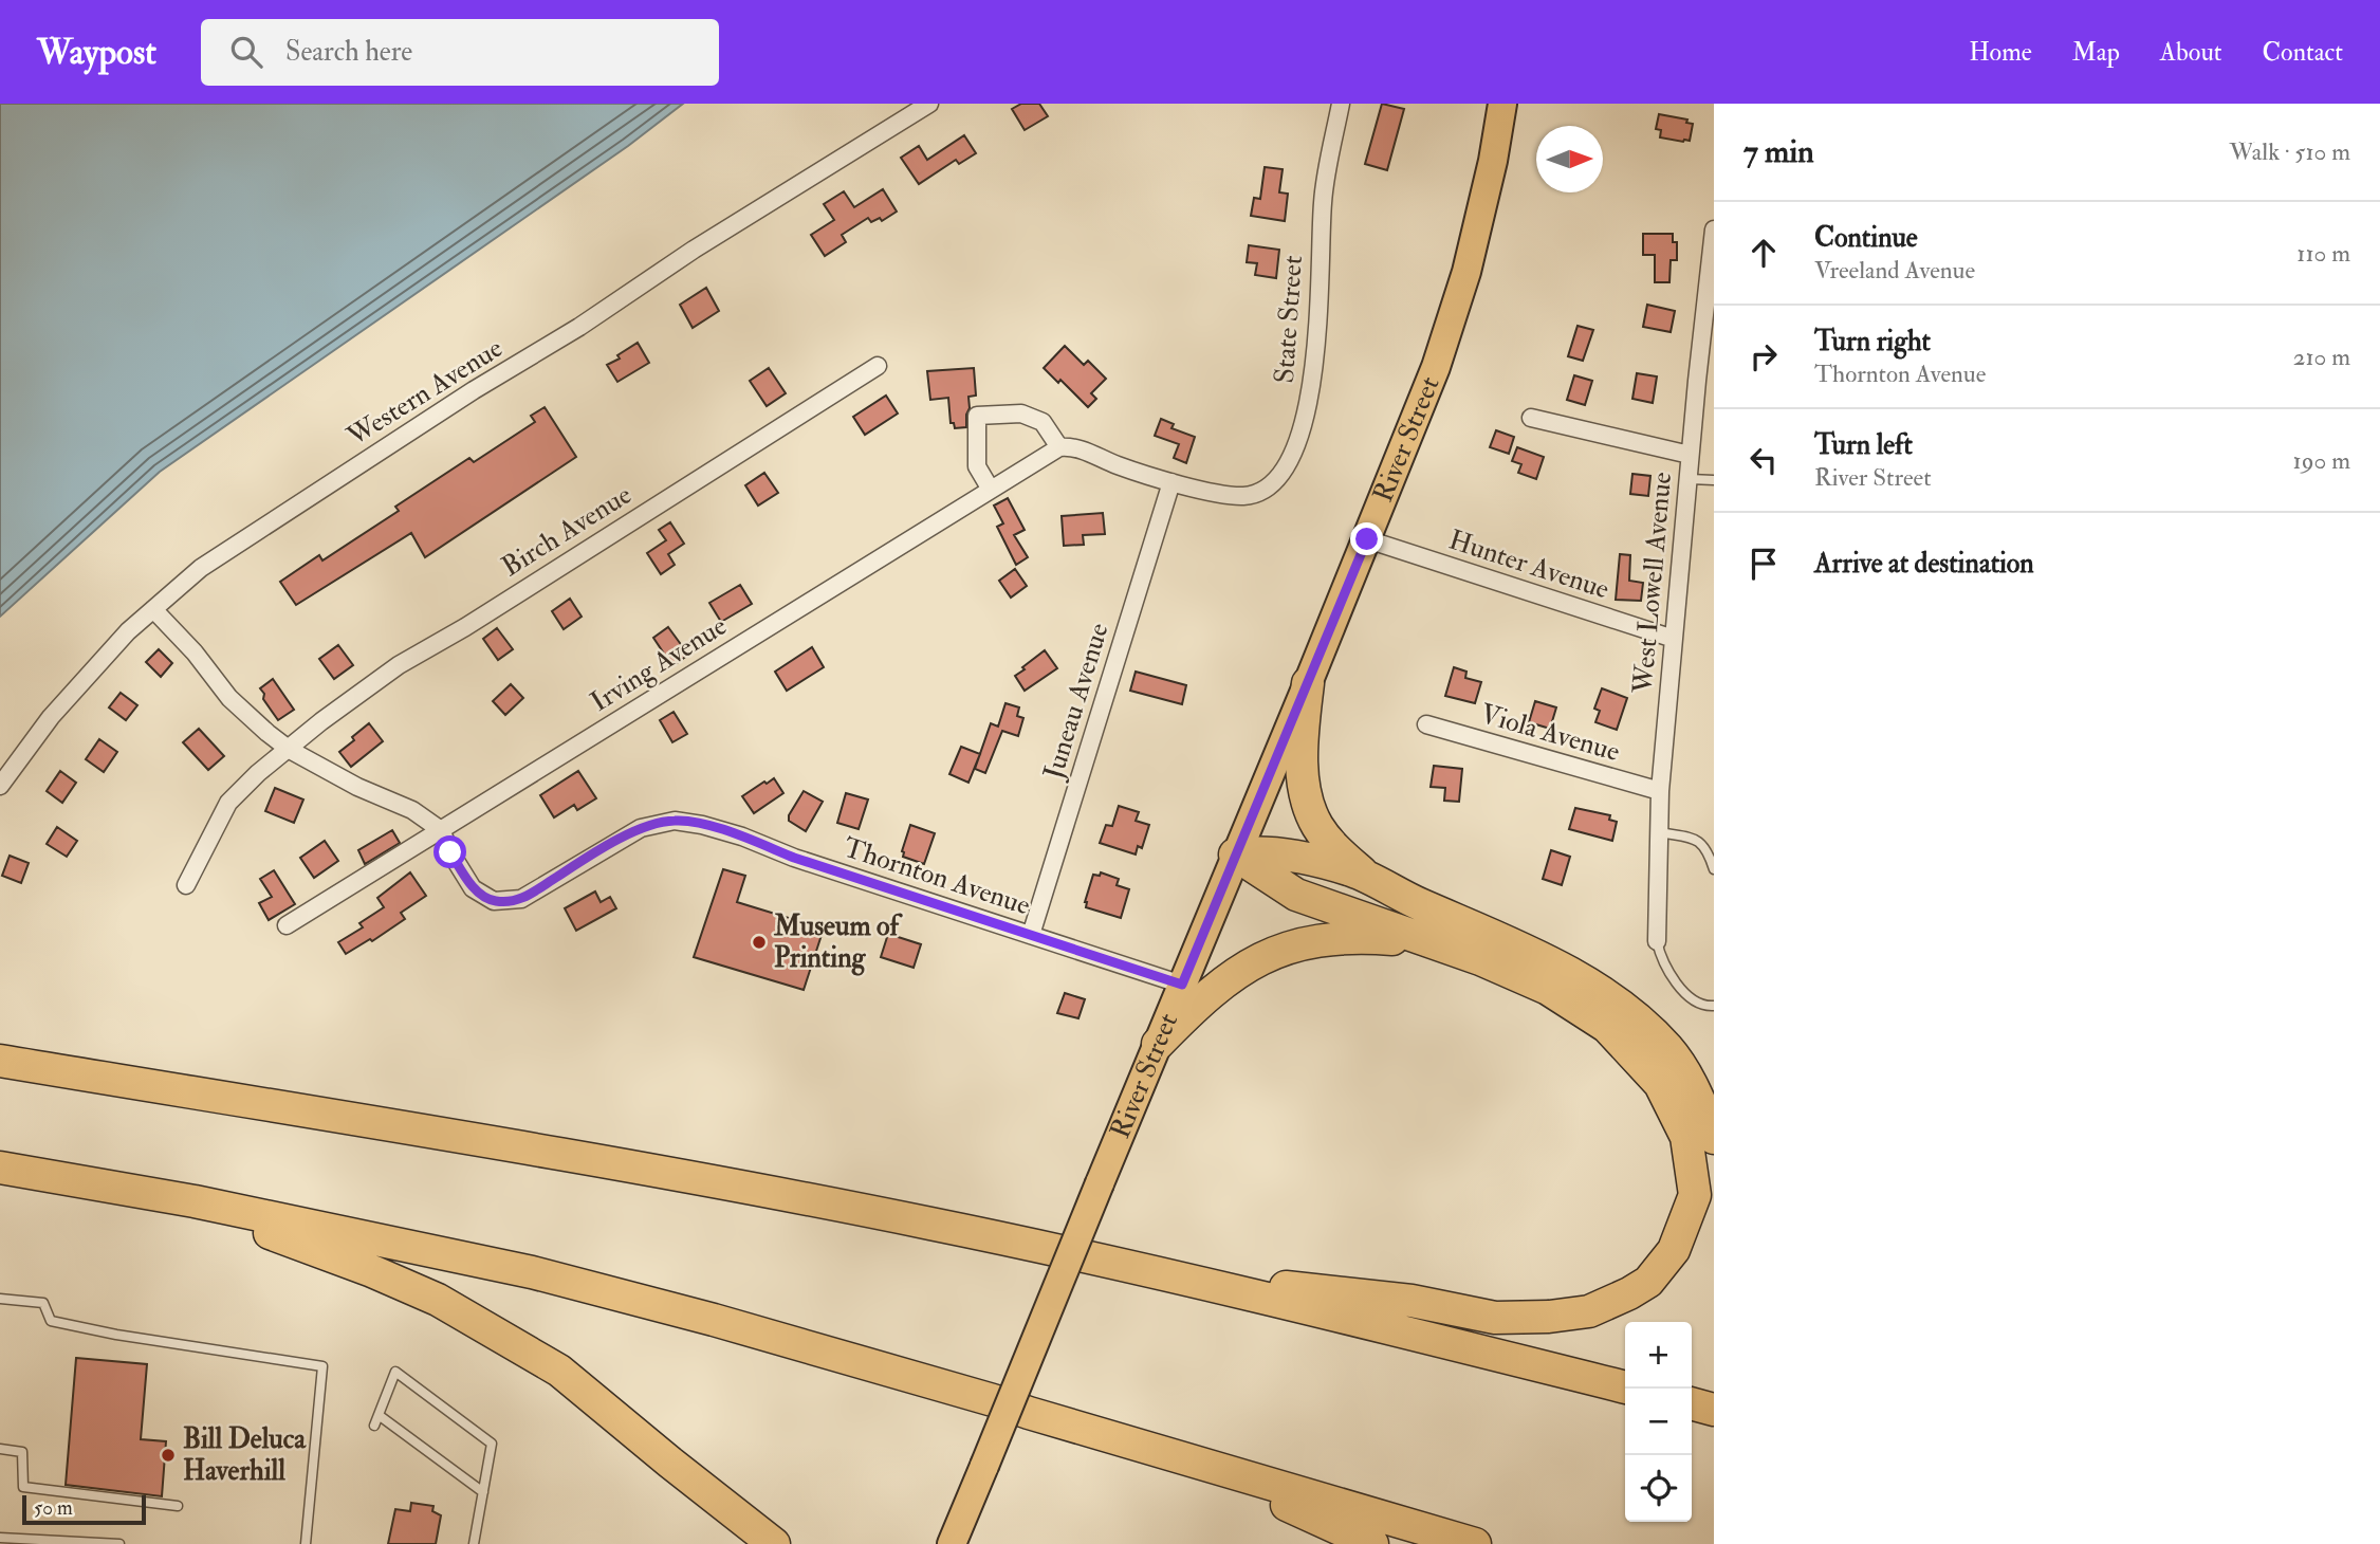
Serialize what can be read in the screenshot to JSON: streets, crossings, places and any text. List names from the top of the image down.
{
  "streets": {
    "main road": ["River Street"],
    "street": [
      "State Street",
      "Western Avenue",
      "Birch Avenue",
      "Hunter Avenue",
      "West Lowell Avenue",
      "Irving Avenue",
      "Juneau Avenue",
      "Viola Avenue",
      "Thornton Avenue"
    ]
  },
  "crossings": [
    ["State Street", "Irving Avenue"],
    ["State Street", "Juneau Avenue"],
    ["River Street", "Hunter Avenue"],
    ["River Street", "Thornton Avenue"],
    ["Hunter Avenue", "West Lowell Avenue"],
    ["West Lowell Avenue", "Viola Avenue"],
    ["Irving Avenue", "Thornton Avenue"],
    ["Juneau Avenue", "Thornton Avenue"]
  ],
  "places": ["Museum of Printing", "Bill Deluca Haverhill"],
  "scale_bar": "50 m",
  "north": "right",
  "page": {
    "header": "Waypost",
    "search": "Search here",
    "nav": [
      "Home",
      "Map",
      "About",
      "Contact"
    ],
    "heading": ["7 min", "Walk · 510 m"],
    "list": [
      ["Continue", "Vreeland Avenue", "110 m"],
      ["Turn right", "Thornton Avenue", "210 m"],
      ["Turn left", "River Street", "190 m"],
      "Arrive at destination"
    ],
    "map_buttons": ["+", "−"],
    "scale": "50 m"
  }
}
